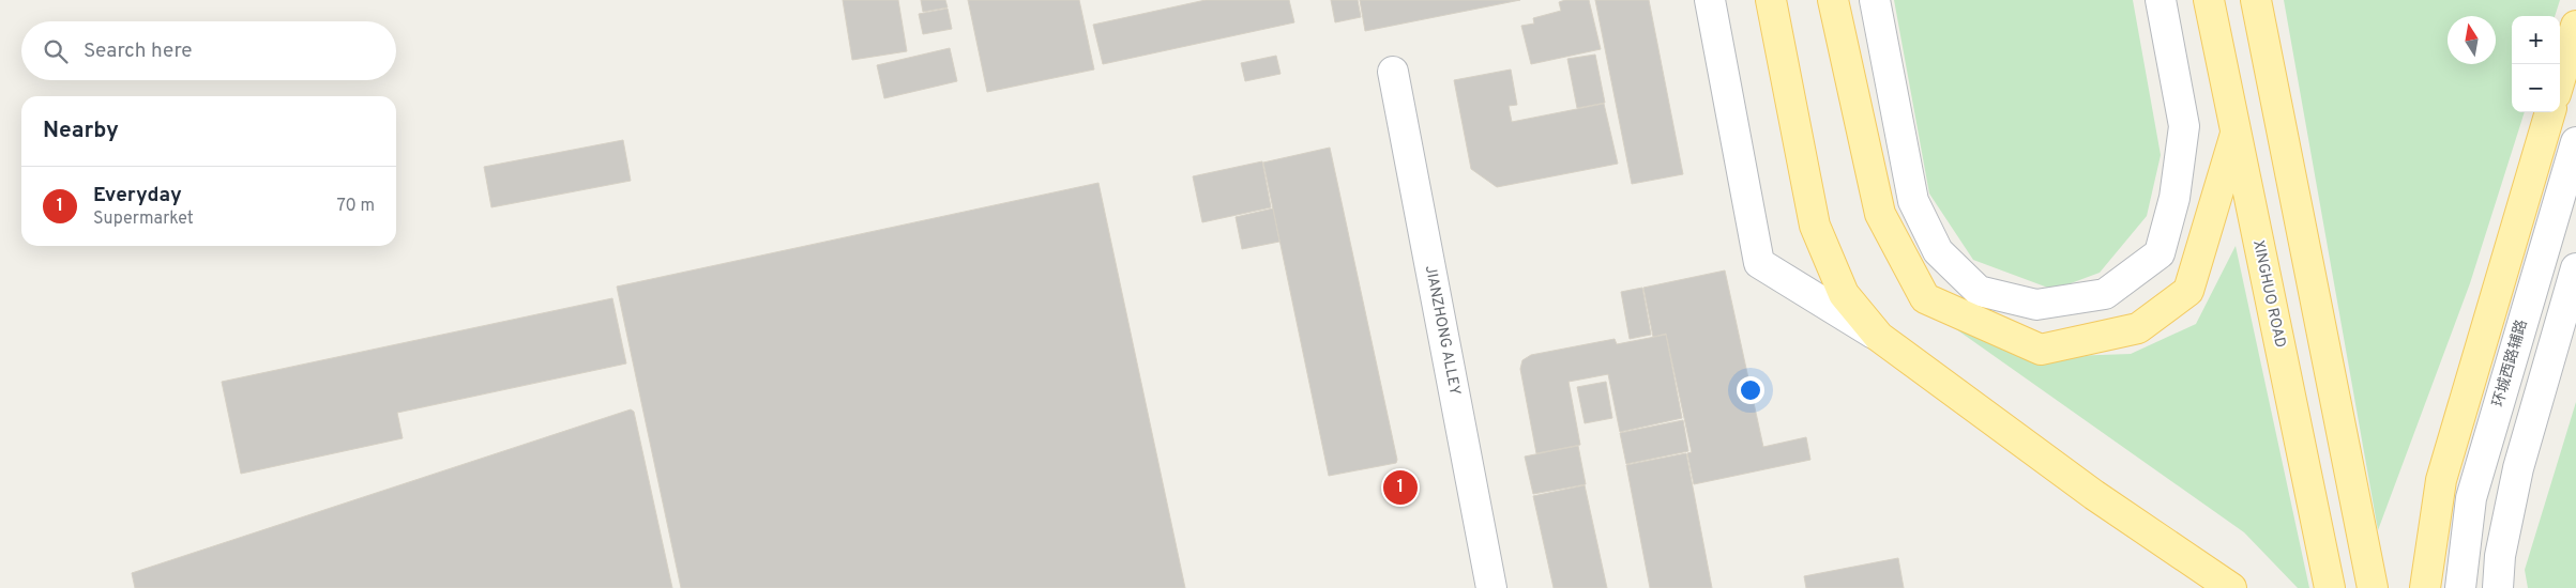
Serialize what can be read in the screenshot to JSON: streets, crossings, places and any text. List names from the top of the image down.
{
  "streets": {
    "main road": ["XINGHUO ROAD"],
    "street": ["JIANZHONG ALLEY", "环城西路辅路"]
  },
  "north": "top",
  "page": {
    "map_buttons": ["+", "−"],
    "search": "Search here",
    "heading": "Nearby",
    "list": [
      {
        "mark": "1",
        "name": "Everyday",
        "note": "Supermarket",
        "value": "70 m"
      }
    ],
    "pins": "1"
  }
}
